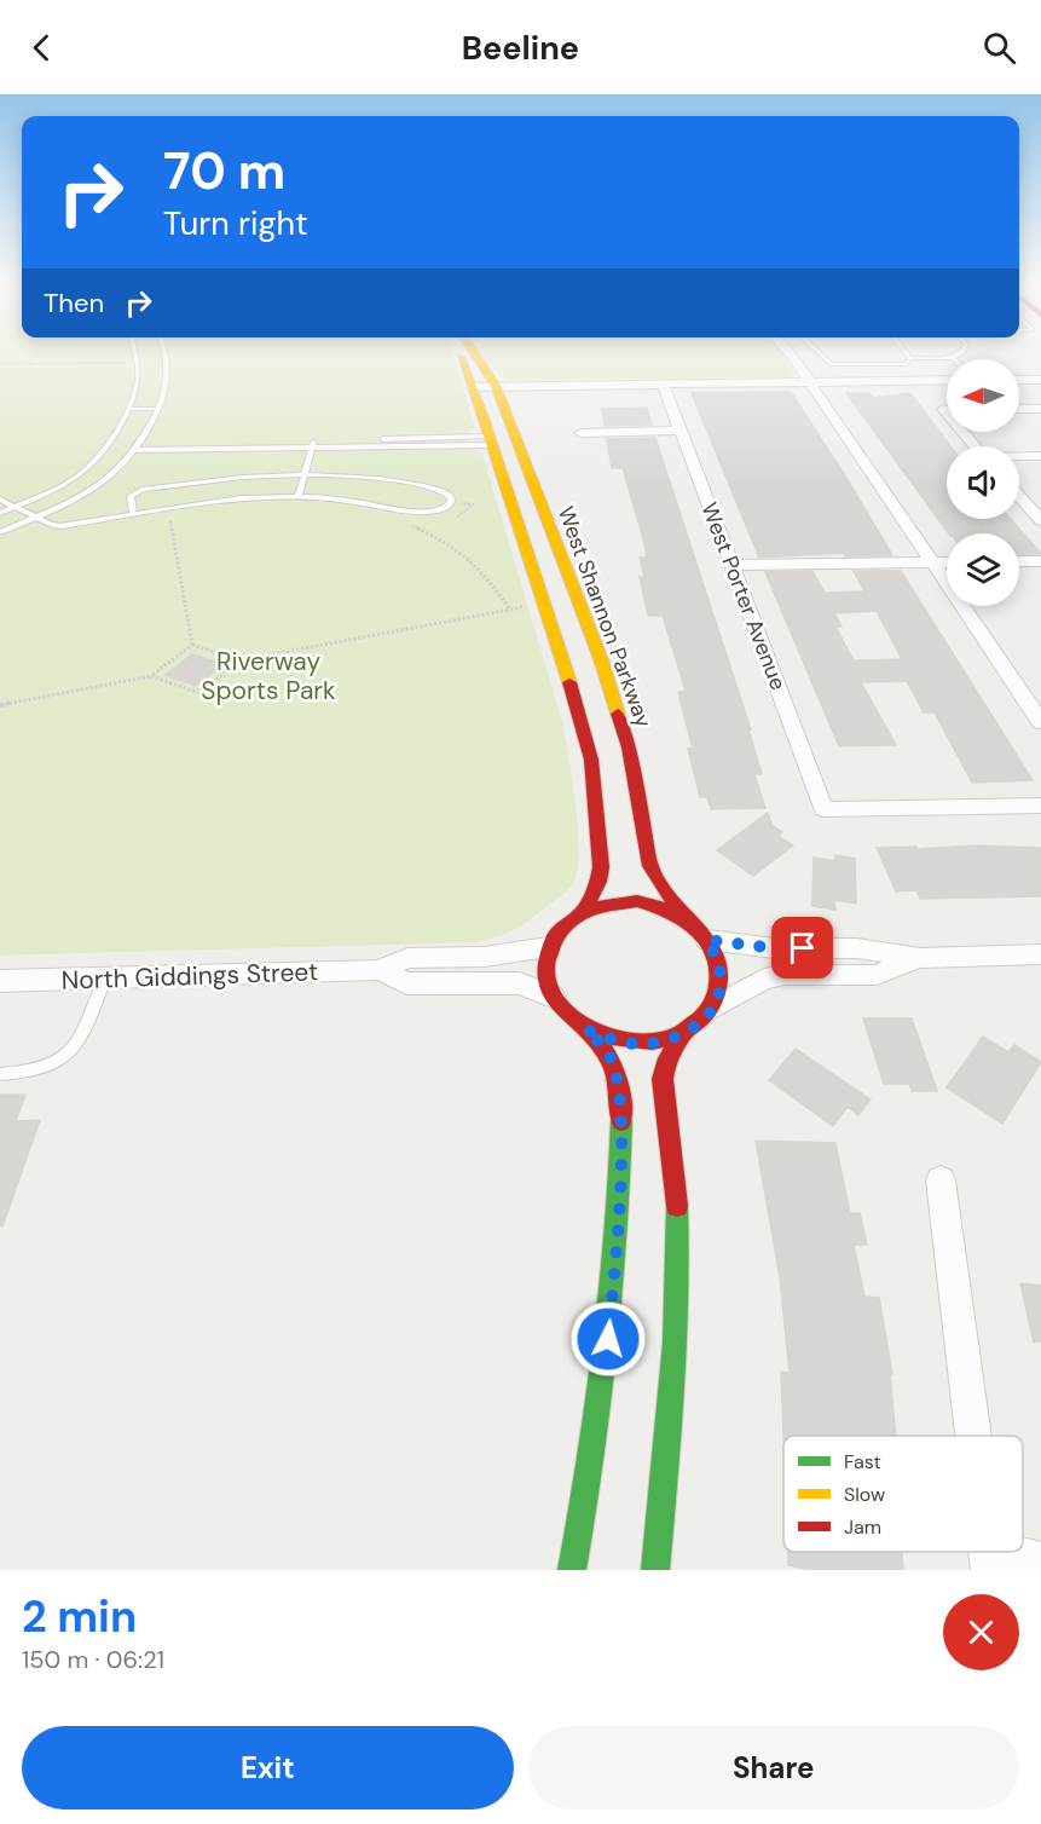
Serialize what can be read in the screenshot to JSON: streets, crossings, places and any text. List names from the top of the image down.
{
  "streets": {
    "street": ["West Porter Avenue", "West Shannon Parkway", "North Giddings Street"]
  },
  "crossings": [
    ["West Shannon Parkway", "North Giddings Street"]
  ],
  "parks": ["Riverway Sports Park"],
  "legend": ["Fast", "Slow", "Jam"],
  "north": "left",
  "page": {
    "header": "Beeline",
    "turn": ["70 m", "Turn right"],
    "then": "Then",
    "heading": ["2 min", "150 m · 06:21"],
    "buttons": ["Exit", "Share"]
  }
}
